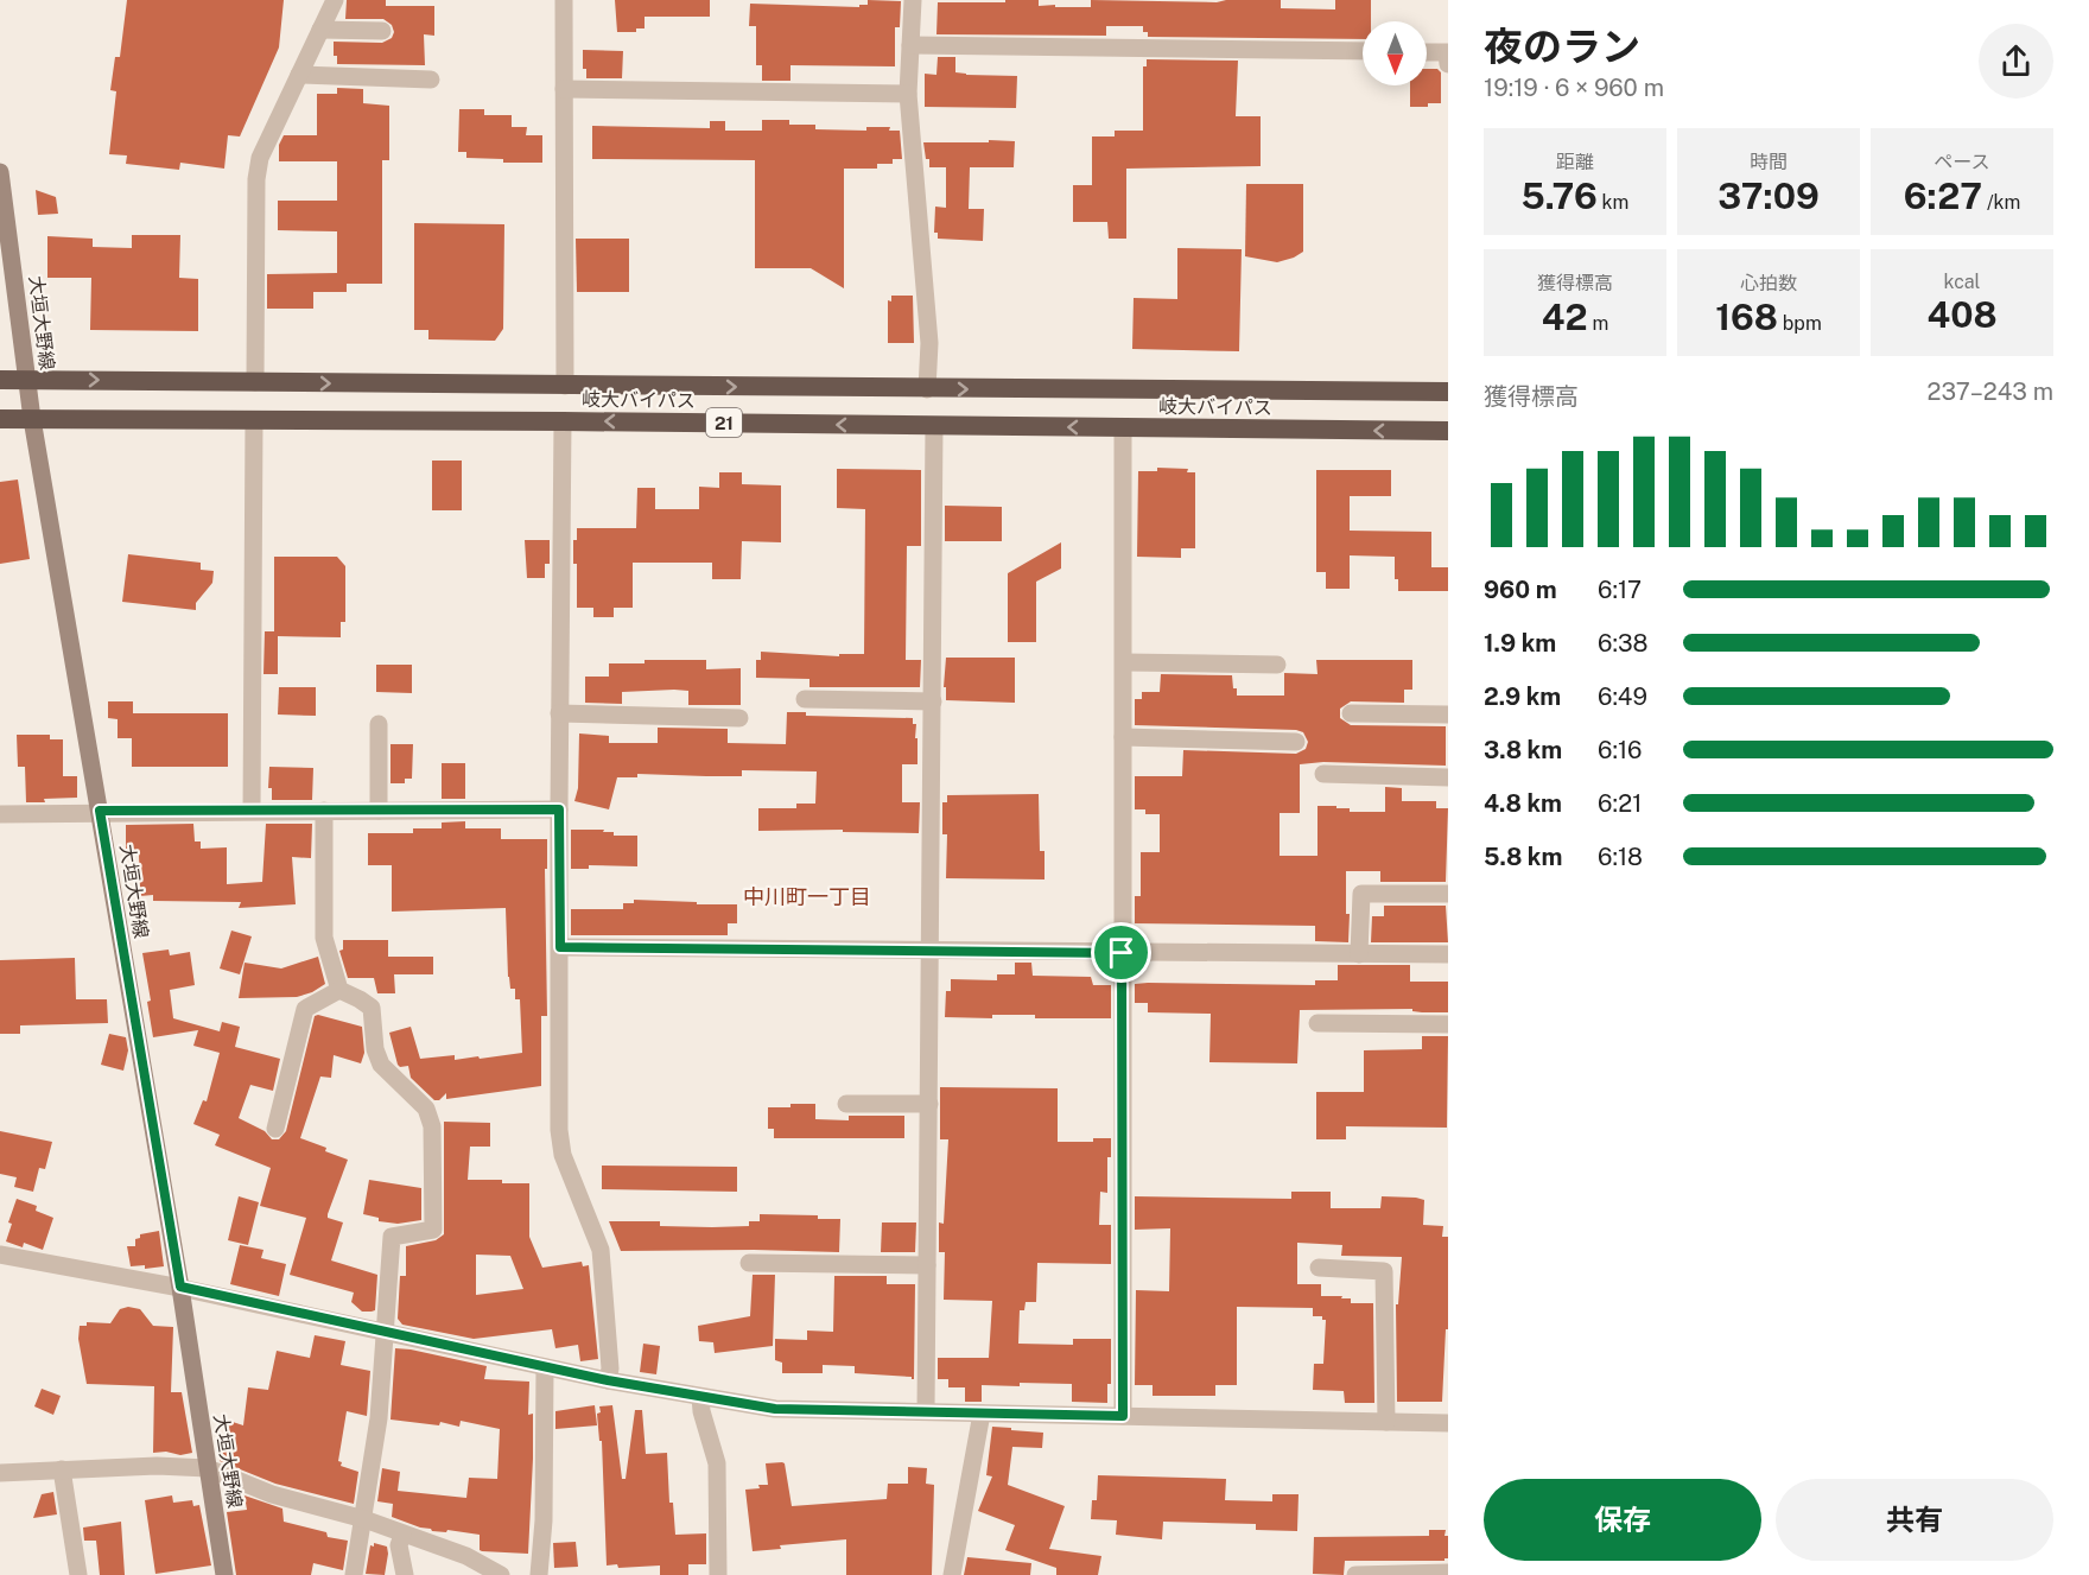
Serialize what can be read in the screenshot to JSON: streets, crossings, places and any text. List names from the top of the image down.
{
  "streets": {
    "highway": ["岐大バイパス", "21"],
    "main road": ["大垣大野線"]
  },
  "crossings": [
    ["大垣大野線", "岐大バイパス"]
  ],
  "districts": ["中川町一丁目"],
  "north": "bottom",
  "page": {
    "heading": ["夜のラン", "19:19 · 6 × 960 m"],
    "stats": [
      ["距離", "5.76 km"],
      ["時間", "37:09"],
      ["ペース", "6:27 /km"],
      ["獲得標高", "42 m"],
      ["心拍数", "168 bpm"],
      ["kcal", "408"]
    ],
    "chart": ["獲得標高", "237–243 m"],
    "list": [
      {
        "name": "960 m",
        "note": "6:17"
      },
      {
        "name": "1.9 km",
        "note": "6:38"
      },
      {
        "name": "2.9 km",
        "note": "6:49"
      },
      {
        "name": "3.8 km",
        "note": "6:16"
      },
      {
        "name": "4.8 km",
        "note": "6:21"
      },
      {
        "name": "5.8 km",
        "note": "6:18"
      }
    ],
    "buttons": ["保存", "共有"]
  }
}
